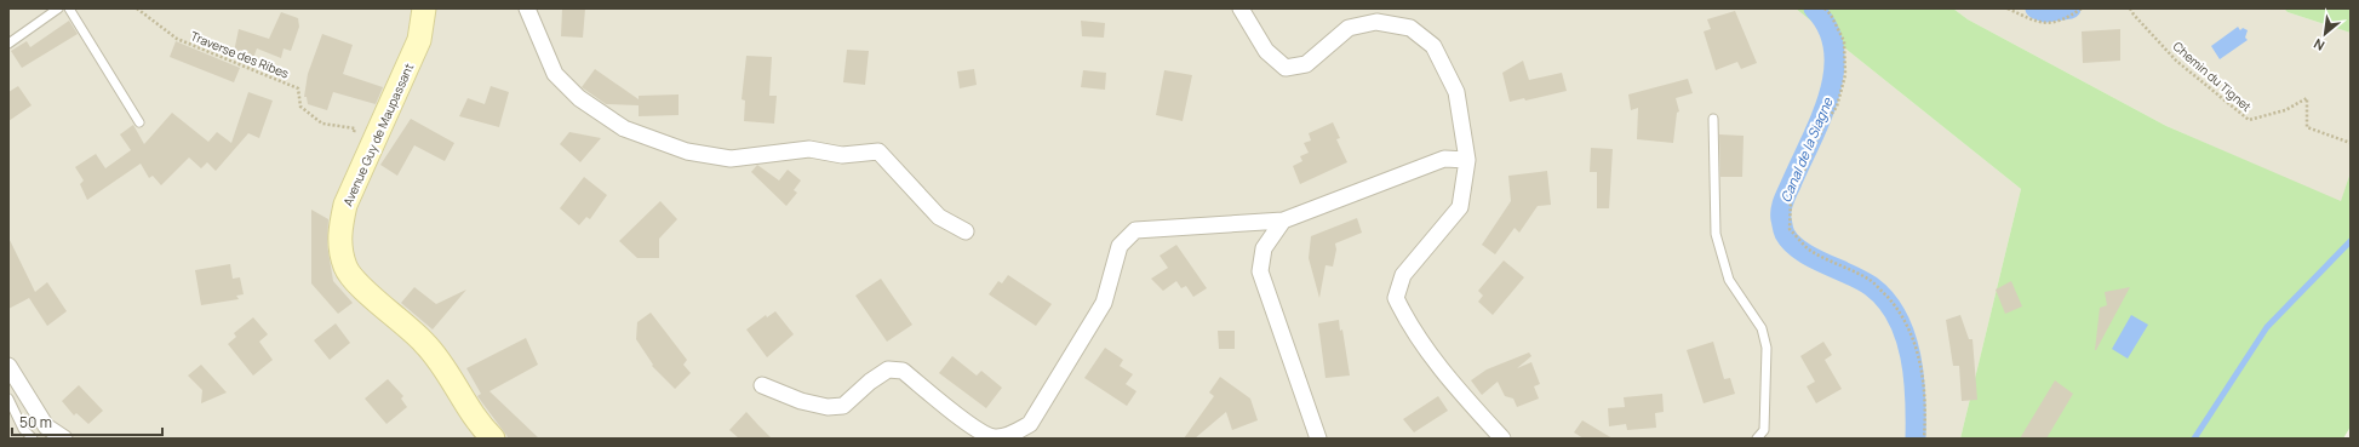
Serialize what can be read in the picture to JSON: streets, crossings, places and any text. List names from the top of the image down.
{
  "streets": {
    "main road": ["Avenue Guy de Maupassant"],
    "path": ["Traverse des Ribes", "Chemin du Tignet"]
  },
  "water": ["Canal de la Siagne"],
  "scale_bar": "50 m",
  "north": "bottom left"
}
